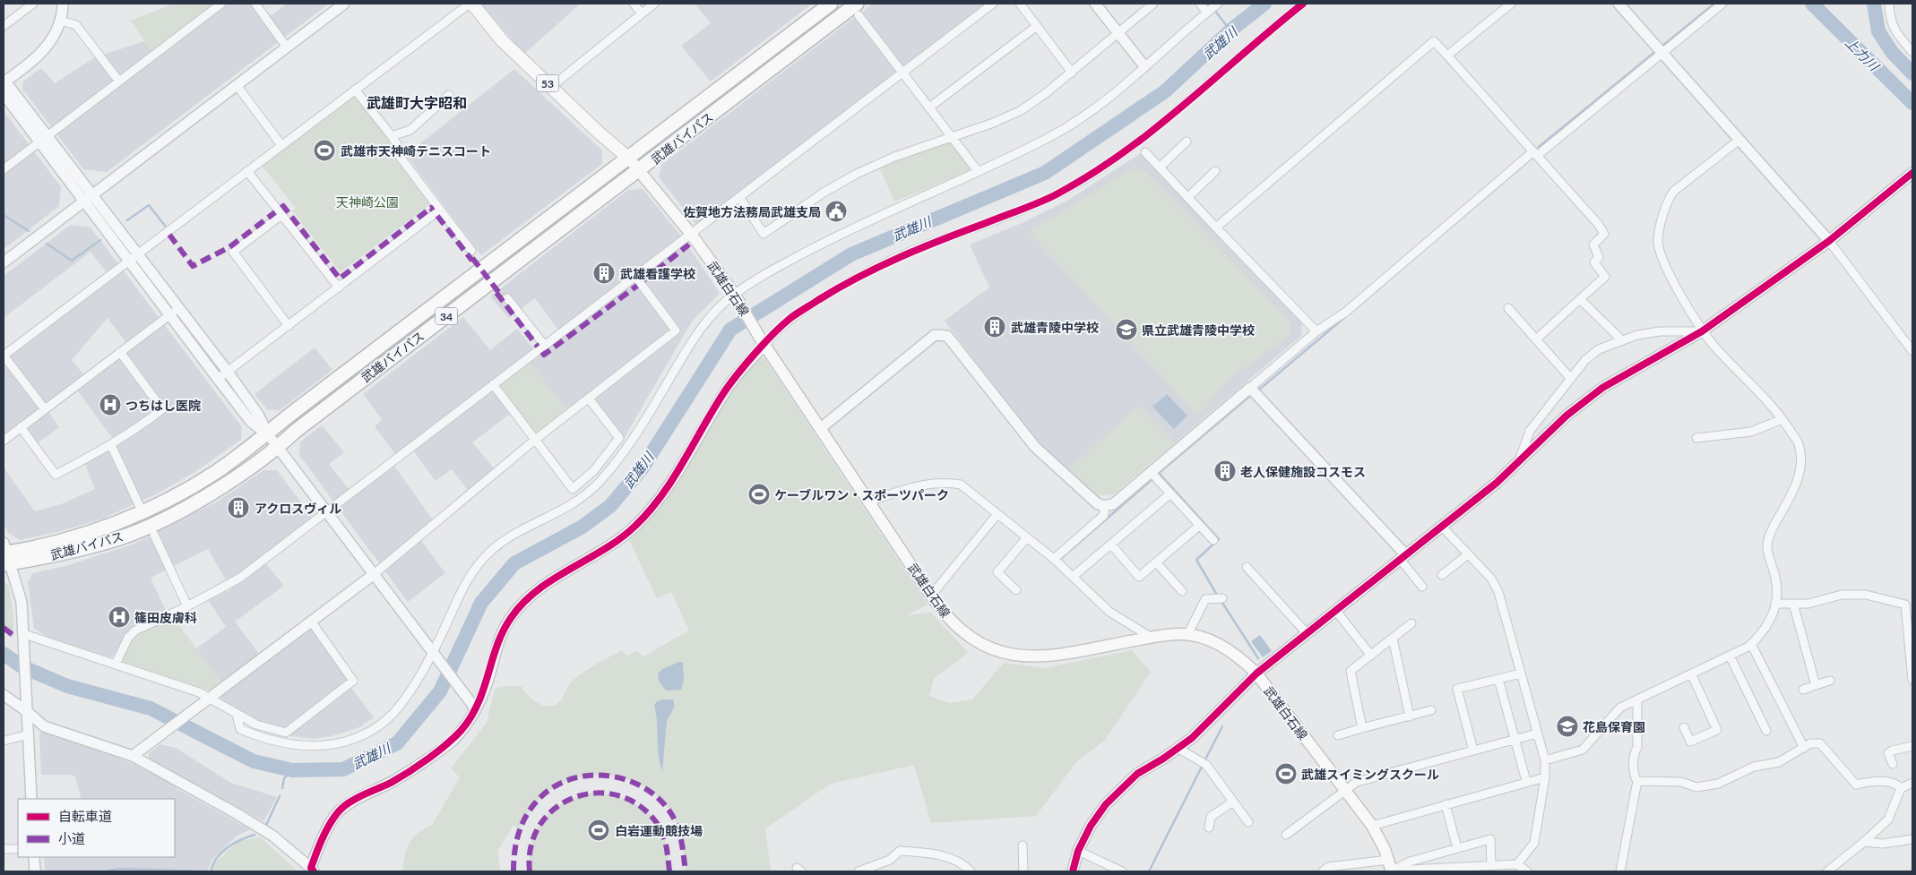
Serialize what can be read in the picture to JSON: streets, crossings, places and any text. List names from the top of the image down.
{
  "streets": {
    "highway": ["武雄バイパス", "34"],
    "main road": ["53", "武雄白石線"]
  },
  "crossings": [
    ["53", "武雄バイパス"],
    ["53", "武雄白石線"],
    ["武雄バイパス", "武雄白石線"]
  ],
  "districts": ["武雄町大字昭和"],
  "water": ["武雄川", "上力川"],
  "parks": ["天神崎公園"],
  "places": {
    "sports": [
      "武雄市天神崎テニスコート",
      "ケーブルワン・スポーツパーク",
      "武雄スイミングスクール",
      "白岩運動競技場"
    ],
    "public building": ["佐賀地方法務局武雄支局"],
    "building": [
      "武雄看護学校",
      "武雄青陵中学校",
      "老人保健施設コスモス",
      "アクロスヴィル"
    ],
    "school or university": ["県立武雄青陵中学校", "花島保育園"],
    "hospital": ["つちはし医院", "篠田皮膚科"]
  },
  "legend": ["自転車道", "小道"]
}
